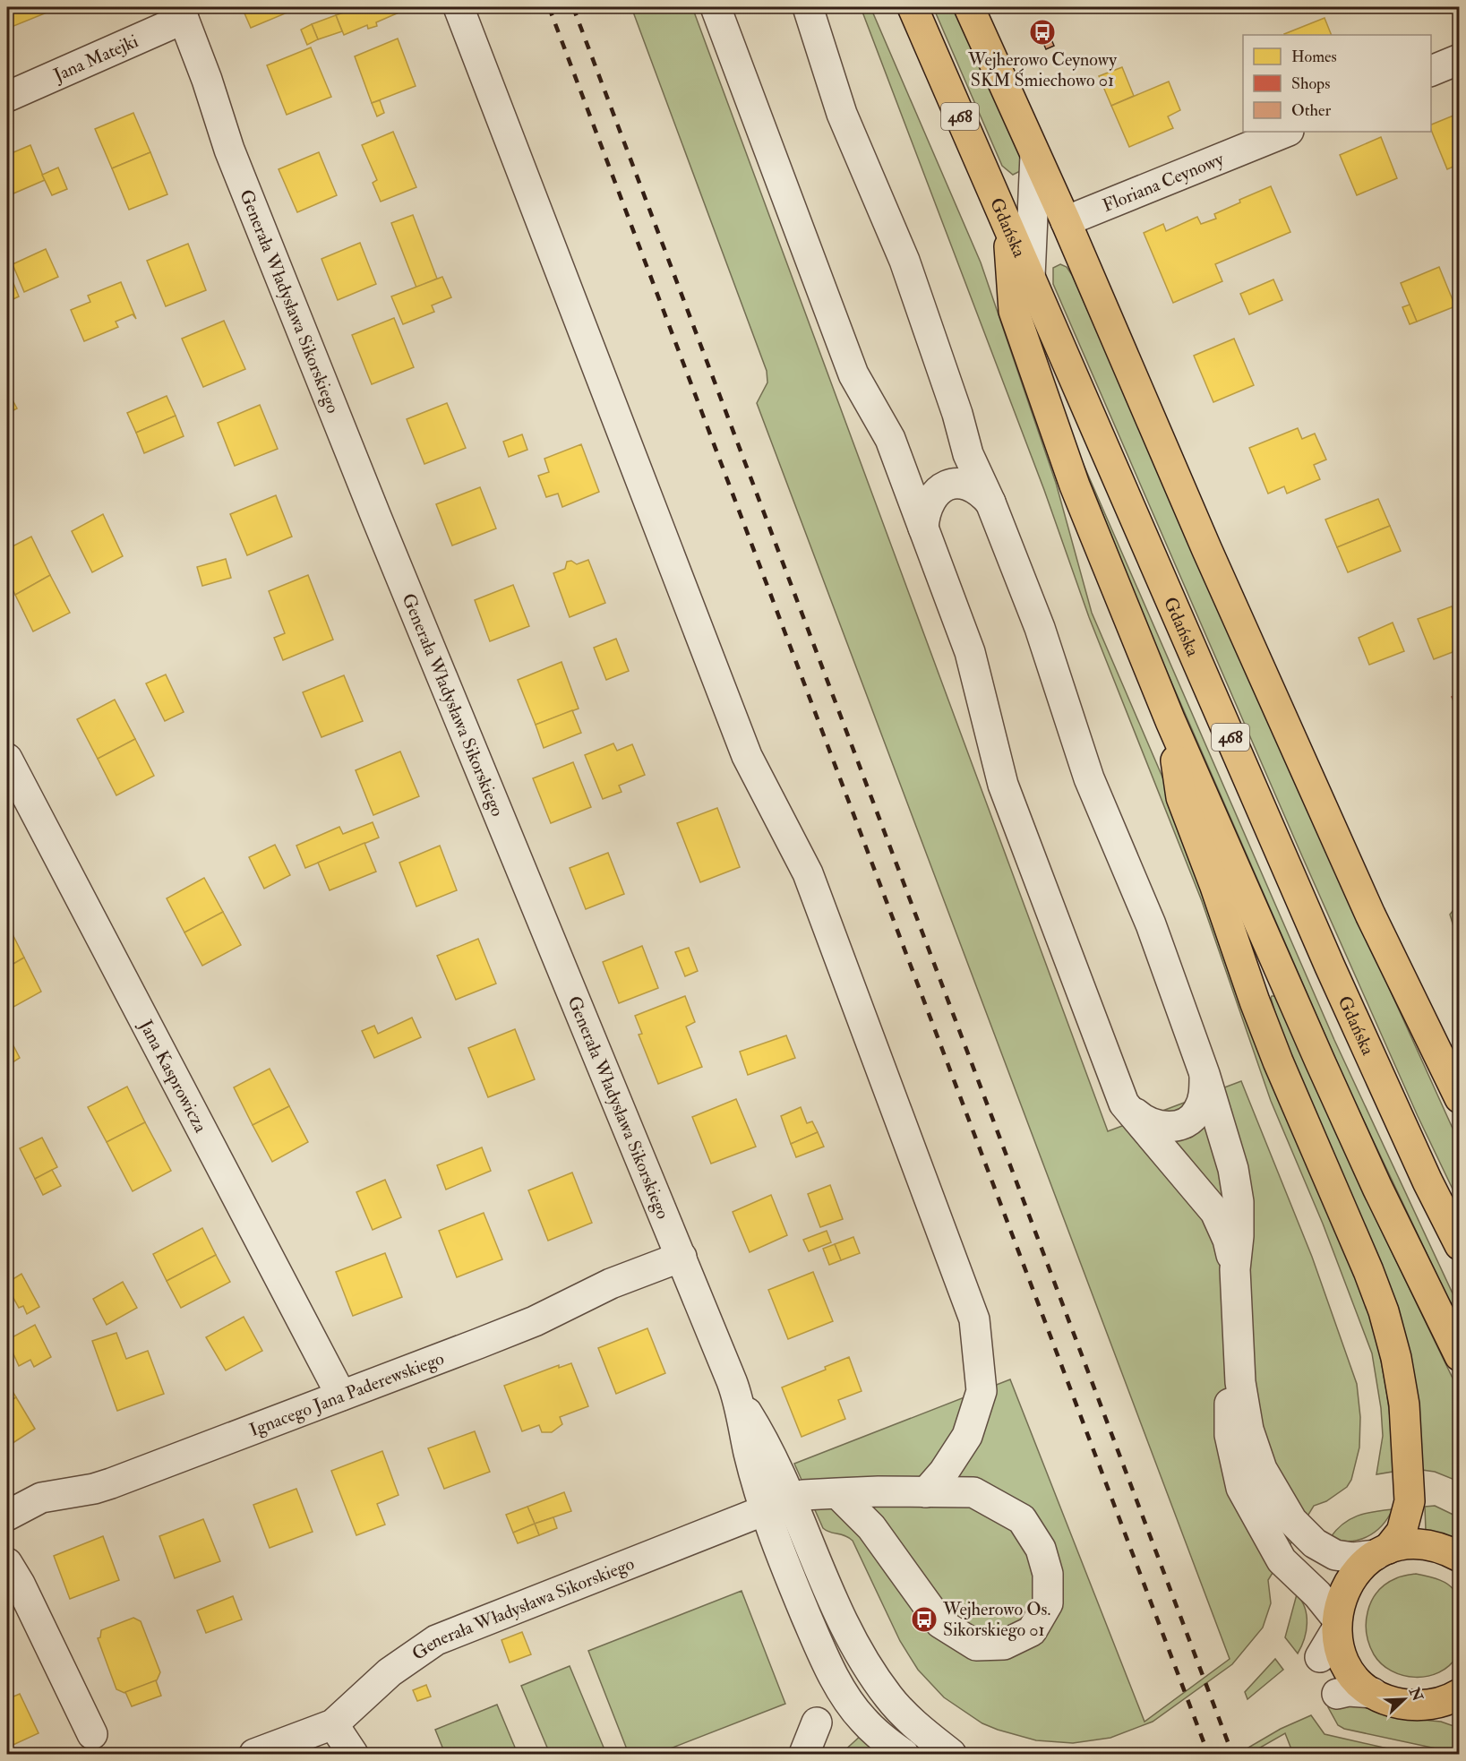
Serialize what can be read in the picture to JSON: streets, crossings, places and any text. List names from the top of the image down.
{
  "streets": {
    "main road": ["468", "Gdańska"],
    "street": [
      "Jana Matejki",
      "Floriana Ceynowy",
      "Generała Władysława Sikorskiego",
      "Jana Kasprowicza",
      "Ignacego Jana Paderewskiego"
    ]
  },
  "crossings": [
    ["Jana Matejki", "Generała Władysława Sikorskiego"],
    ["Generała Władysława Sikorskiego", "Ignacego Jana Paderewskiego"],
    ["Jana Kasprowicza", "Ignacego Jana Paderewskiego"]
  ],
  "places": {
    "bus stop": ["Wejherowo Ceynowy SKM Śmiechowo 01", "Wejherowo Os. Sikorskiego 01"]
  },
  "legend": ["Homes", "Shops", "Other"],
  "north": "top right"
}
